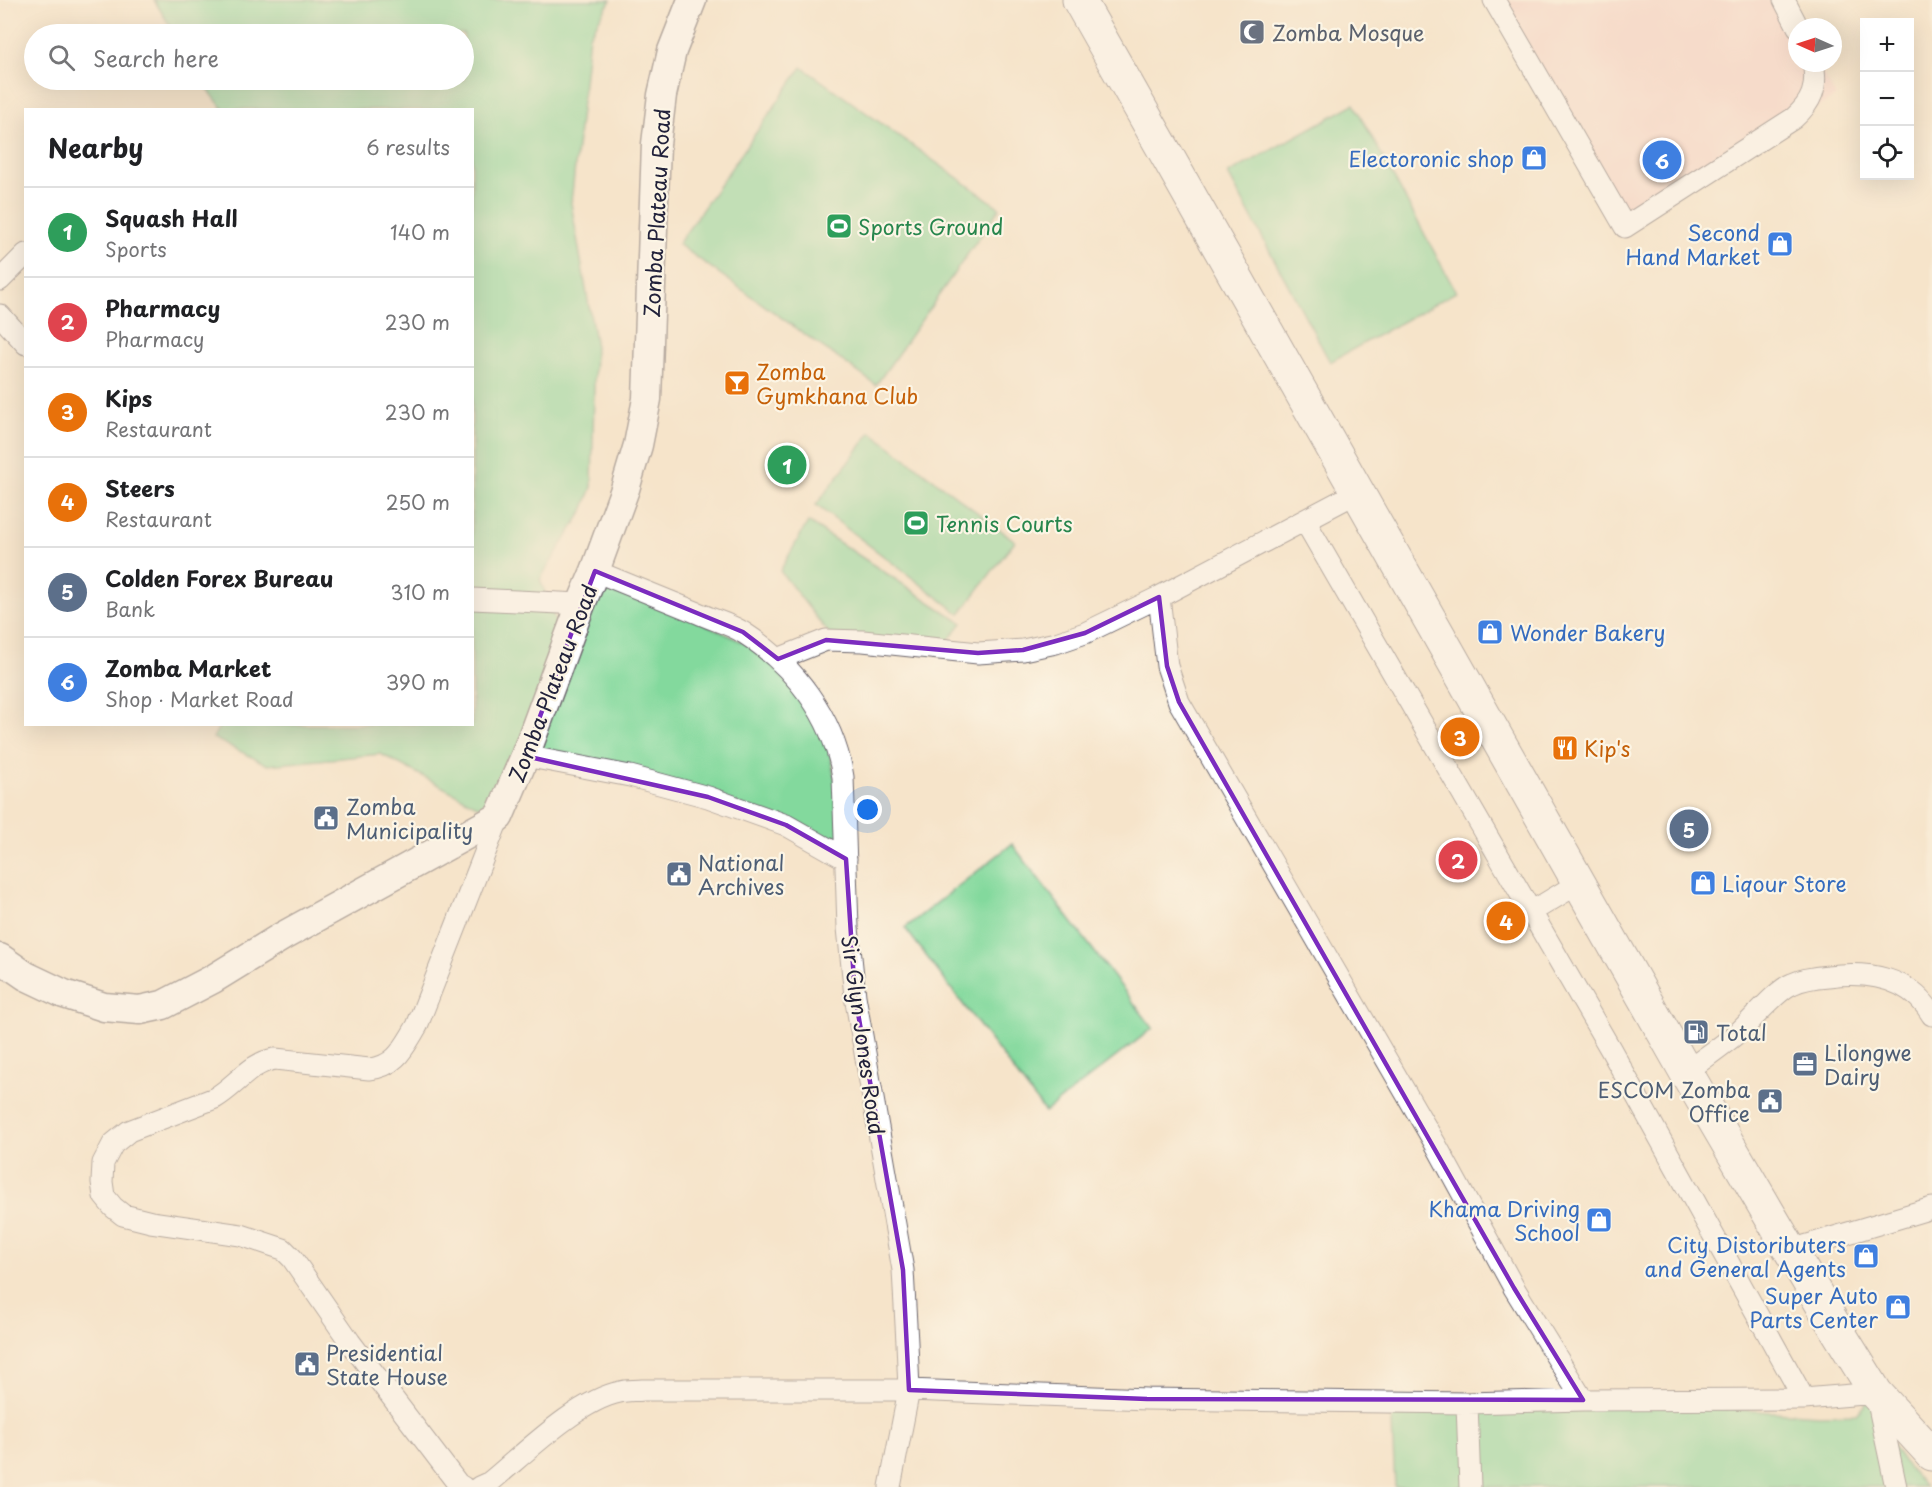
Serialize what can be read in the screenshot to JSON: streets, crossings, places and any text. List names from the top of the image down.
{
  "streets": {
    "street": ["Zomba Plateau Road", "Sir Glyn Jones Road"]
  },
  "crossings": [
    ["Zomba Plateau Road", "Sir Glyn Jones Road"]
  ],
  "places": {
    "mosque": ["Zomba Mosque"],
    "shop": [
      "Electoronic shop",
      "Second Hand Market",
      "Wonder Bakery",
      "Liqour Store",
      "Khama Driving School",
      "City Distoributers and General Agents",
      "Super Auto Parts Center"
    ],
    "sports": ["Sports Ground", "Tennis Courts"],
    "bar": ["Zomba Gymkhana Club"],
    "restaurant": ["Kip's"],
    "public building": [
      "Zomba Municipality",
      "National Archives",
      "ESCOM Zomba Office",
      "Presidential State House"
    ],
    "fuel station": ["Total"],
    "office": ["Lilongwe Dairy"]
  },
  "north": "left",
  "page": {
    "map_buttons": ["+", "−"],
    "search": "Search here",
    "heading": ["Nearby", "6 results"],
    "pins": [
      "6",
      "1",
      "3",
      "5",
      "2",
      "4"
    ],
    "list": [
      {
        "mark": "1",
        "name": "Squash Hall",
        "note": "Sports",
        "value": "140 m"
      },
      {
        "mark": "2",
        "name": "Pharmacy",
        "note": "Pharmacy",
        "value": "230 m"
      },
      {
        "mark": "3",
        "name": "Kips",
        "note": "Restaurant",
        "value": "230 m"
      },
      {
        "mark": "4",
        "name": "Steers",
        "note": "Restaurant",
        "value": "250 m"
      },
      {
        "mark": "5",
        "name": "Colden Forex Bureau",
        "note": "Bank",
        "value": "310 m"
      },
      {
        "mark": "6",
        "name": "Zomba Market",
        "note": "Shop · Market Road",
        "value": "390 m"
      }
    ]
  }
}
